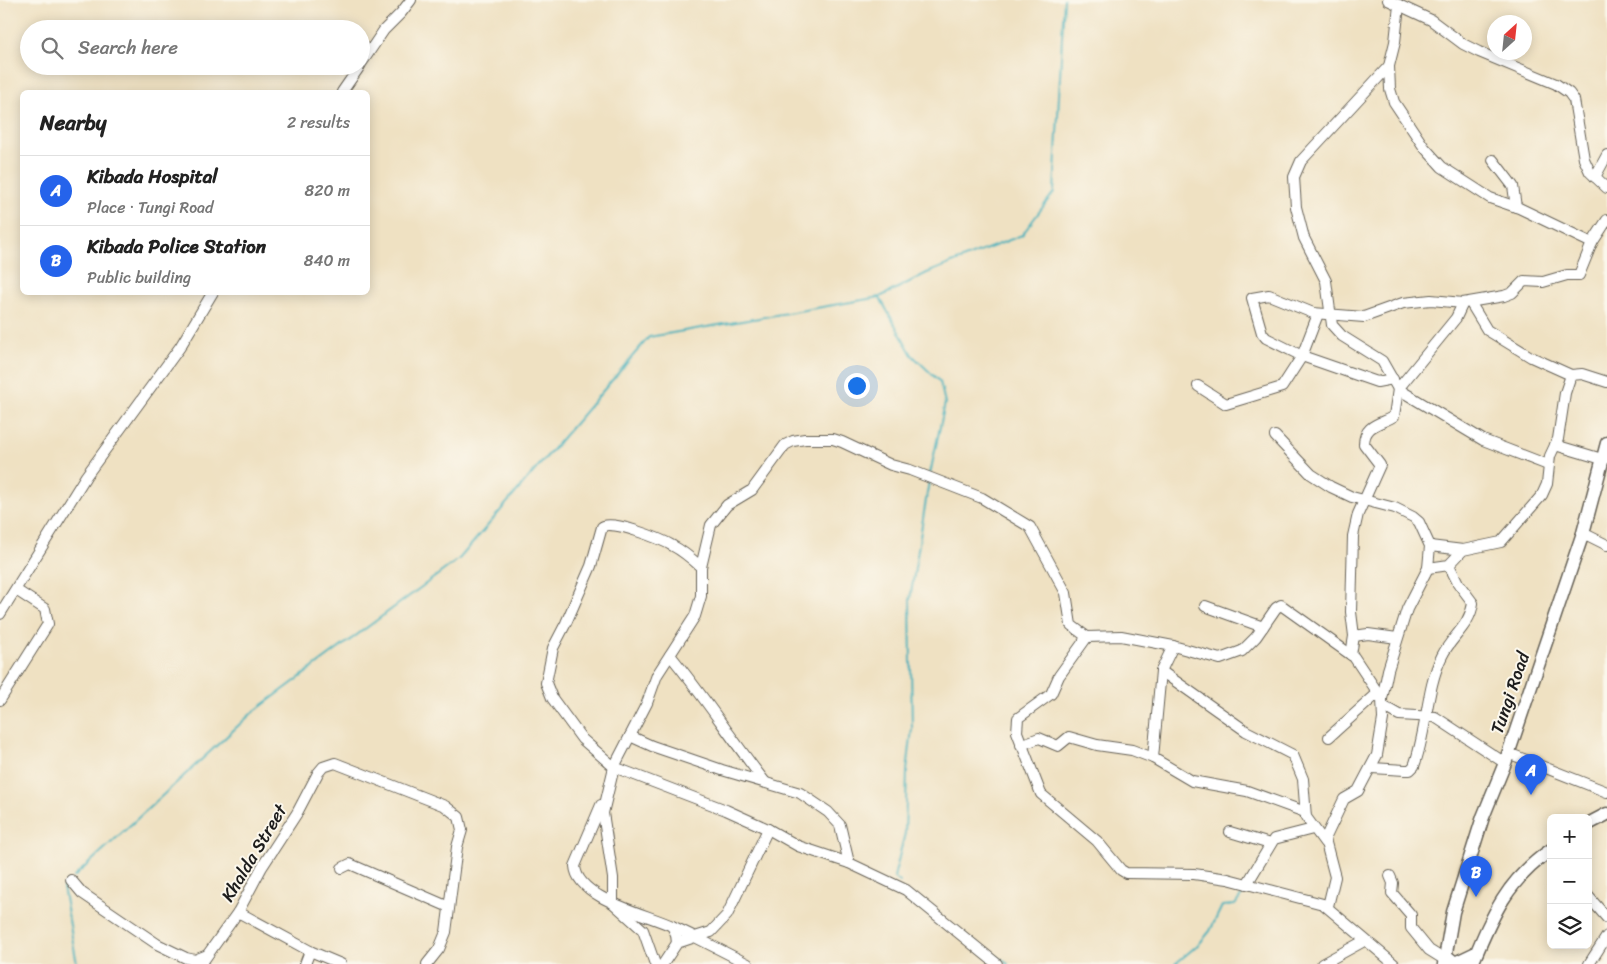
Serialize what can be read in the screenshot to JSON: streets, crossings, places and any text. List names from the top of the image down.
{
  "streets": {
    "main road": ["Tungi Road"],
    "street": ["Khalda Street"]
  },
  "north": "top right",
  "page": {
    "search": "Search here",
    "heading": ["Nearby", "2 results"],
    "list": [
      {
        "mark": "A",
        "name": "Kibada Hospital",
        "note": "Place · Tungi Road",
        "value": "820 m"
      },
      {
        "mark": "B",
        "name": "Kibada Police Station",
        "note": "Public building",
        "value": "840 m"
      }
    ],
    "pins": ["A", "B"],
    "map_buttons": ["+", "−"]
  }
}
